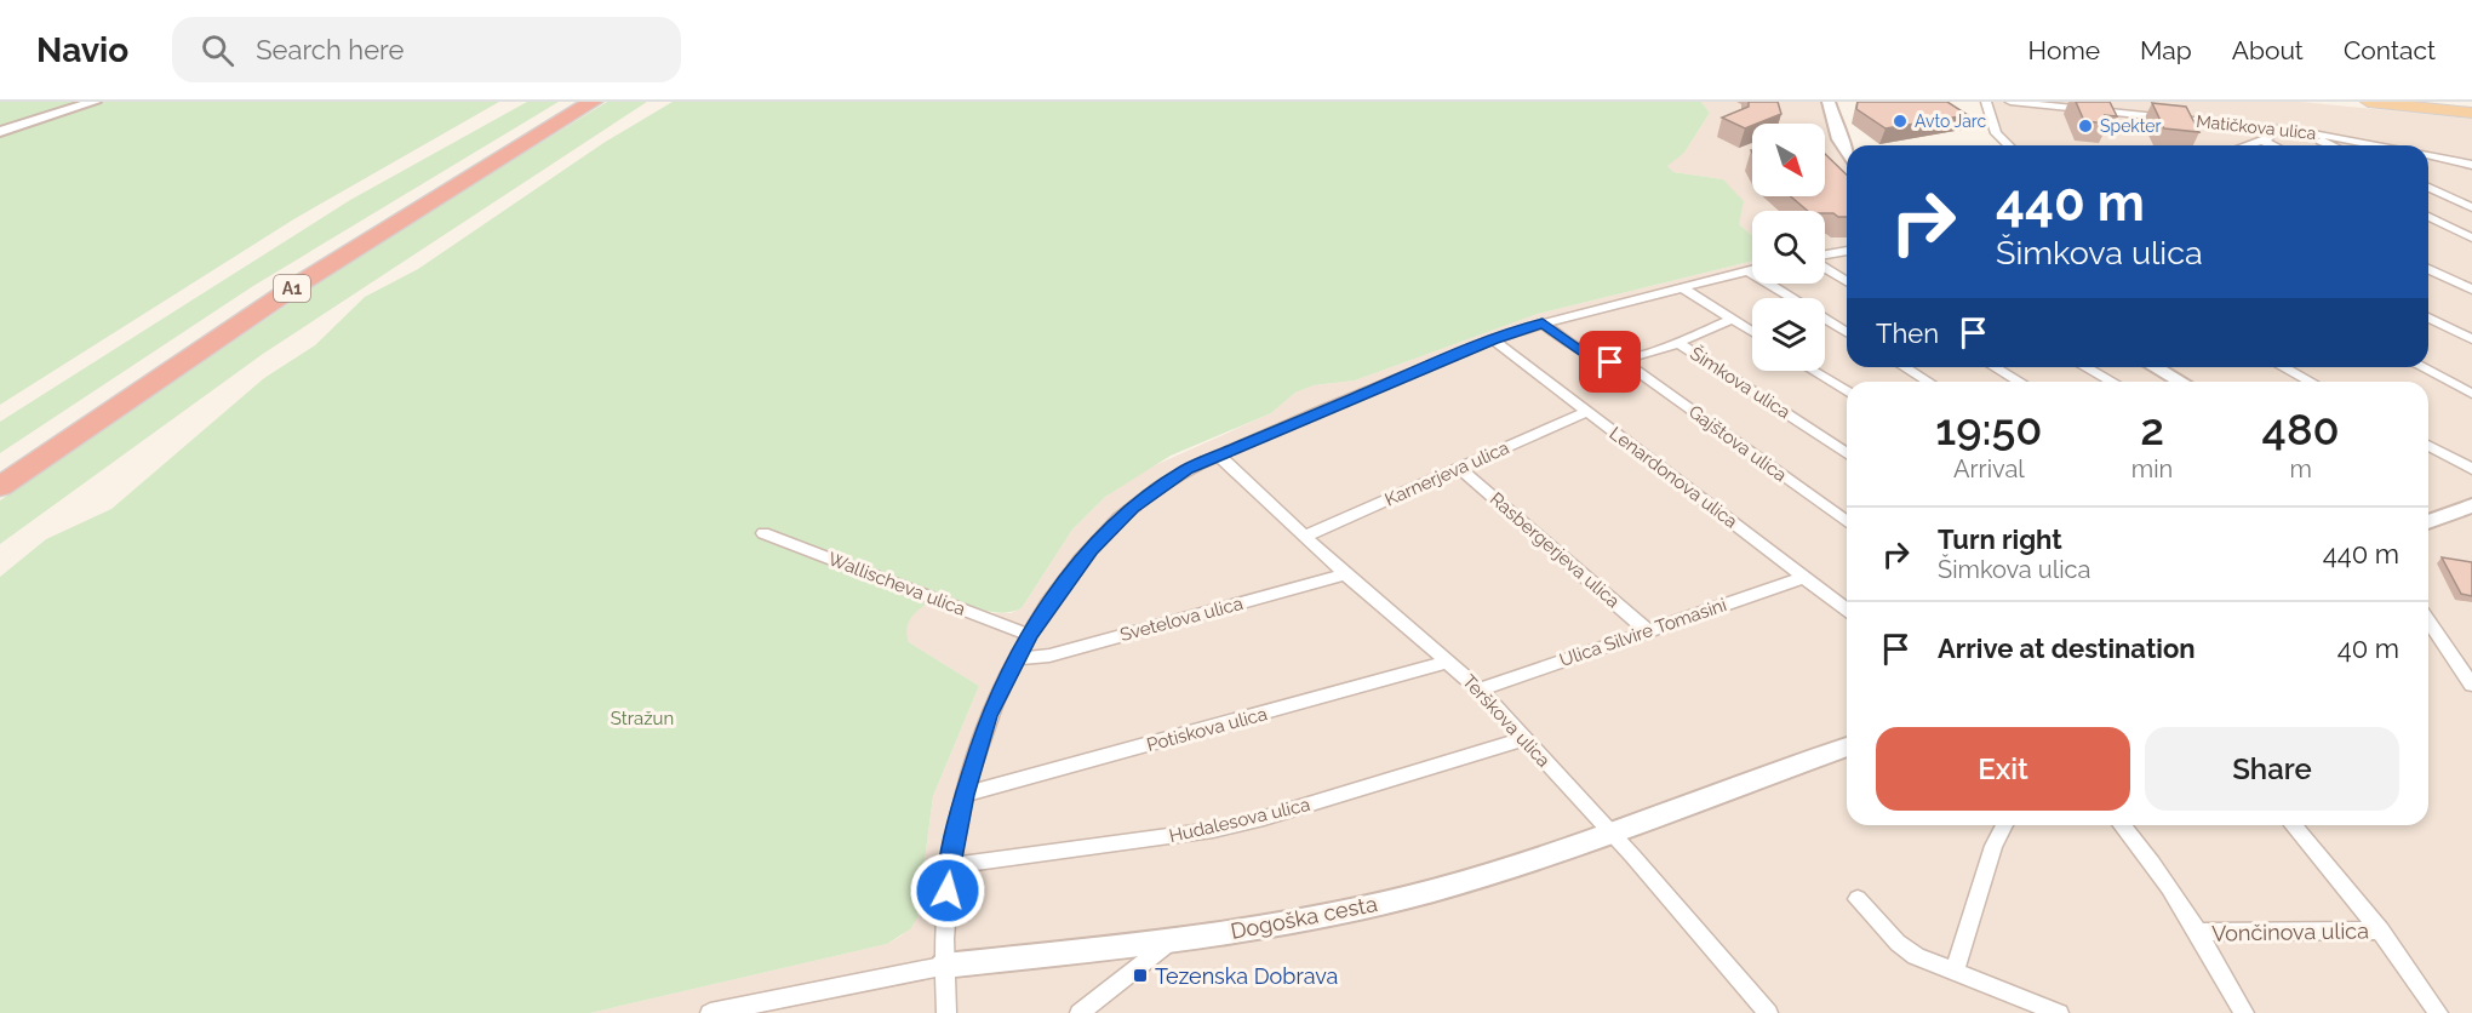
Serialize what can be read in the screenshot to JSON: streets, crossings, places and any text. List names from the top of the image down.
{
  "streets": {
    "highway": ["A1"],
    "street": [
      "Matičkova ulica",
      "Šimkova ulica",
      "Gajštova ulica",
      "Karnerjeva ulica",
      "Lenardonova ulica",
      "Rasbergerjeva ulica",
      "Wallischeva ulica",
      "Svetelova ulica",
      "Ulica Silvire Tomasini",
      "Terškova ulica",
      "Potiskova ulica",
      "Hudalesova ulica",
      "Dogoška cesta",
      "Vončinova ulica"
    ]
  },
  "crossings": [
    ["Šimkova ulica", "Gajštova ulica"],
    ["Karnerjeva ulica", "Lenardonova ulica"],
    ["Karnerjeva ulica", "Rasbergerjeva ulica"],
    ["Karnerjeva ulica", "Terškova ulica"],
    ["Lenardonova ulica", "Ulica Silvire Tomasini"],
    ["Rasbergerjeva ulica", "Ulica Silvire Tomasini"],
    ["Svetelova ulica", "Terškova ulica"],
    ["Ulica Silvire Tomasini", "Terškova ulica"],
    ["Terškova ulica", "Potiskova ulica"],
    ["Terškova ulica", "Hudalesova ulica"],
    ["Terškova ulica", "Dogoška cesta"]
  ],
  "parks": ["Stražun"],
  "places": {
    "other": ["Avto Jarc", "Spekter"],
    "transit": ["Tezenska Dobrava"]
  },
  "north": "bottom right",
  "page": {
    "header": "Navio",
    "search": "Search here",
    "nav": [
      "Home",
      "Map",
      "About",
      "Contact"
    ],
    "turn": ["440 m", "Šimkova ulica"],
    "then": "Then",
    "eta": [
      "19:50",
      "Arrival",
      "2",
      "min",
      "480",
      "m"
    ],
    "list": [
      {
        "name": "Turn right",
        "note": "Šimkova ulica",
        "value": "440 m"
      },
      {
        "name": "Arrive at destination",
        "value": "40 m"
      }
    ],
    "buttons": ["Exit", "Share"]
  }
}
